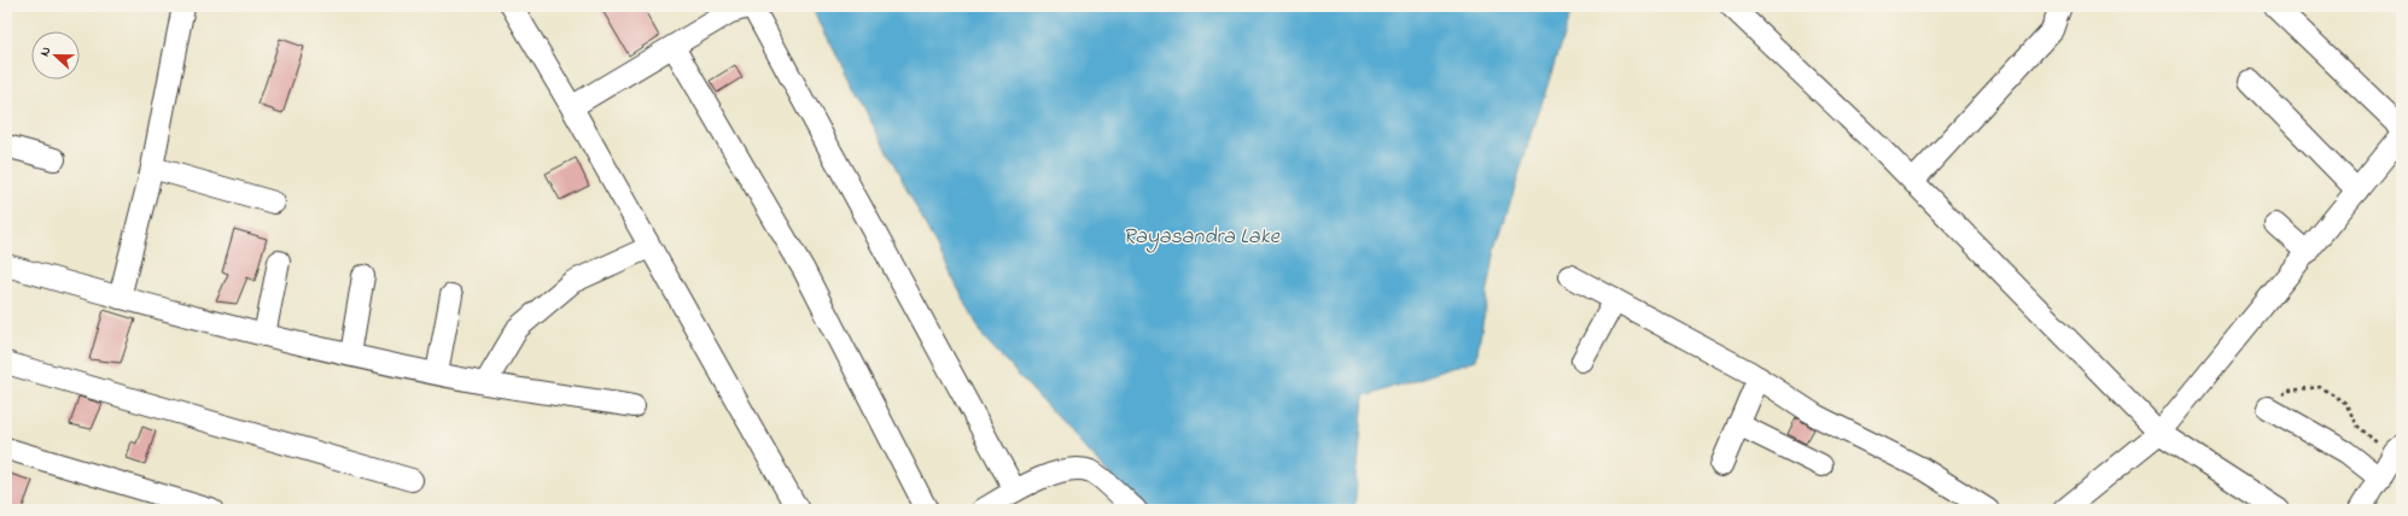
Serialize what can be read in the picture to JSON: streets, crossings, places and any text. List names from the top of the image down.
{
  "water": ["Rayasandra Lake"],
  "north": "left"
}
